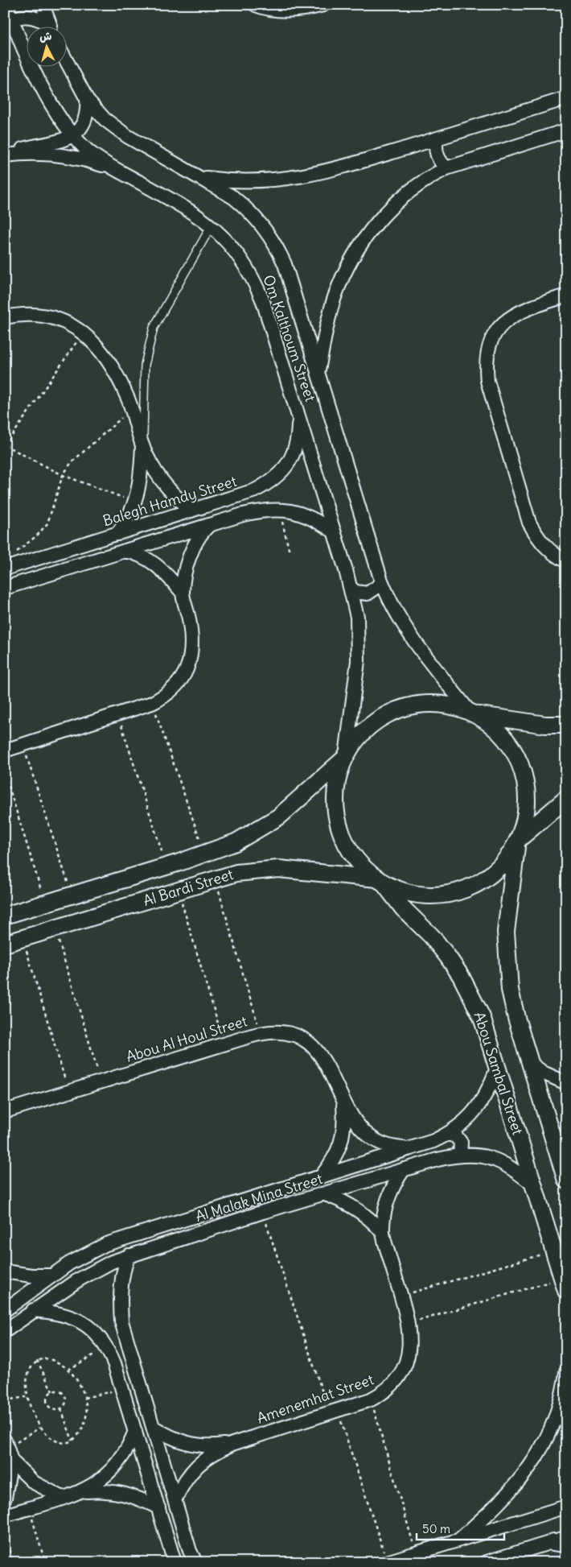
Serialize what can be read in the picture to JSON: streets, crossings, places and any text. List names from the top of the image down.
{
  "streets": {
    "street": [
      "Om Kalthoum Street",
      "Balegh Hamdy Street",
      "Al Bardi Street",
      "Abou Al Houl Street",
      "Abou Sambal Street",
      "Al Malak Mina Street",
      "Amenemhat Street"
    ]
  },
  "crossings": [
    ["Om Kalthoum Street", "Balegh Hamdy Street"],
    ["Om Kalthoum Street", "Al Bardi Street"],
    ["Al Bardi Street", "Abou Sambal Street"],
    ["Abou Al Houl Street", "Al Malak Mina Street"],
    ["Abou Sambal Street", "Al Malak Mina Street"],
    ["Al Malak Mina Street", "Amenemhat Street"]
  ],
  "scale_bar": "50 m",
  "north": "top"
}
